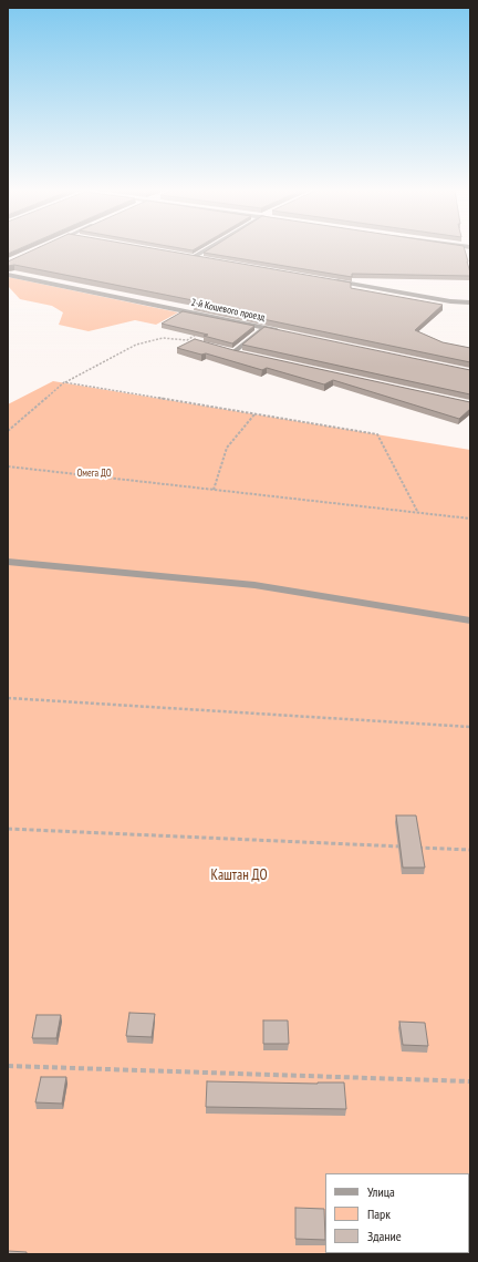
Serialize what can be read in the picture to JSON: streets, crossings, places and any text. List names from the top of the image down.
{
  "streets": {
    "street": ["2-й Кошевого проезд"]
  },
  "parks": ["Омега ДО", "Каштан ДО"],
  "legend": ["Улица", "Парк", "Здание"]
}
